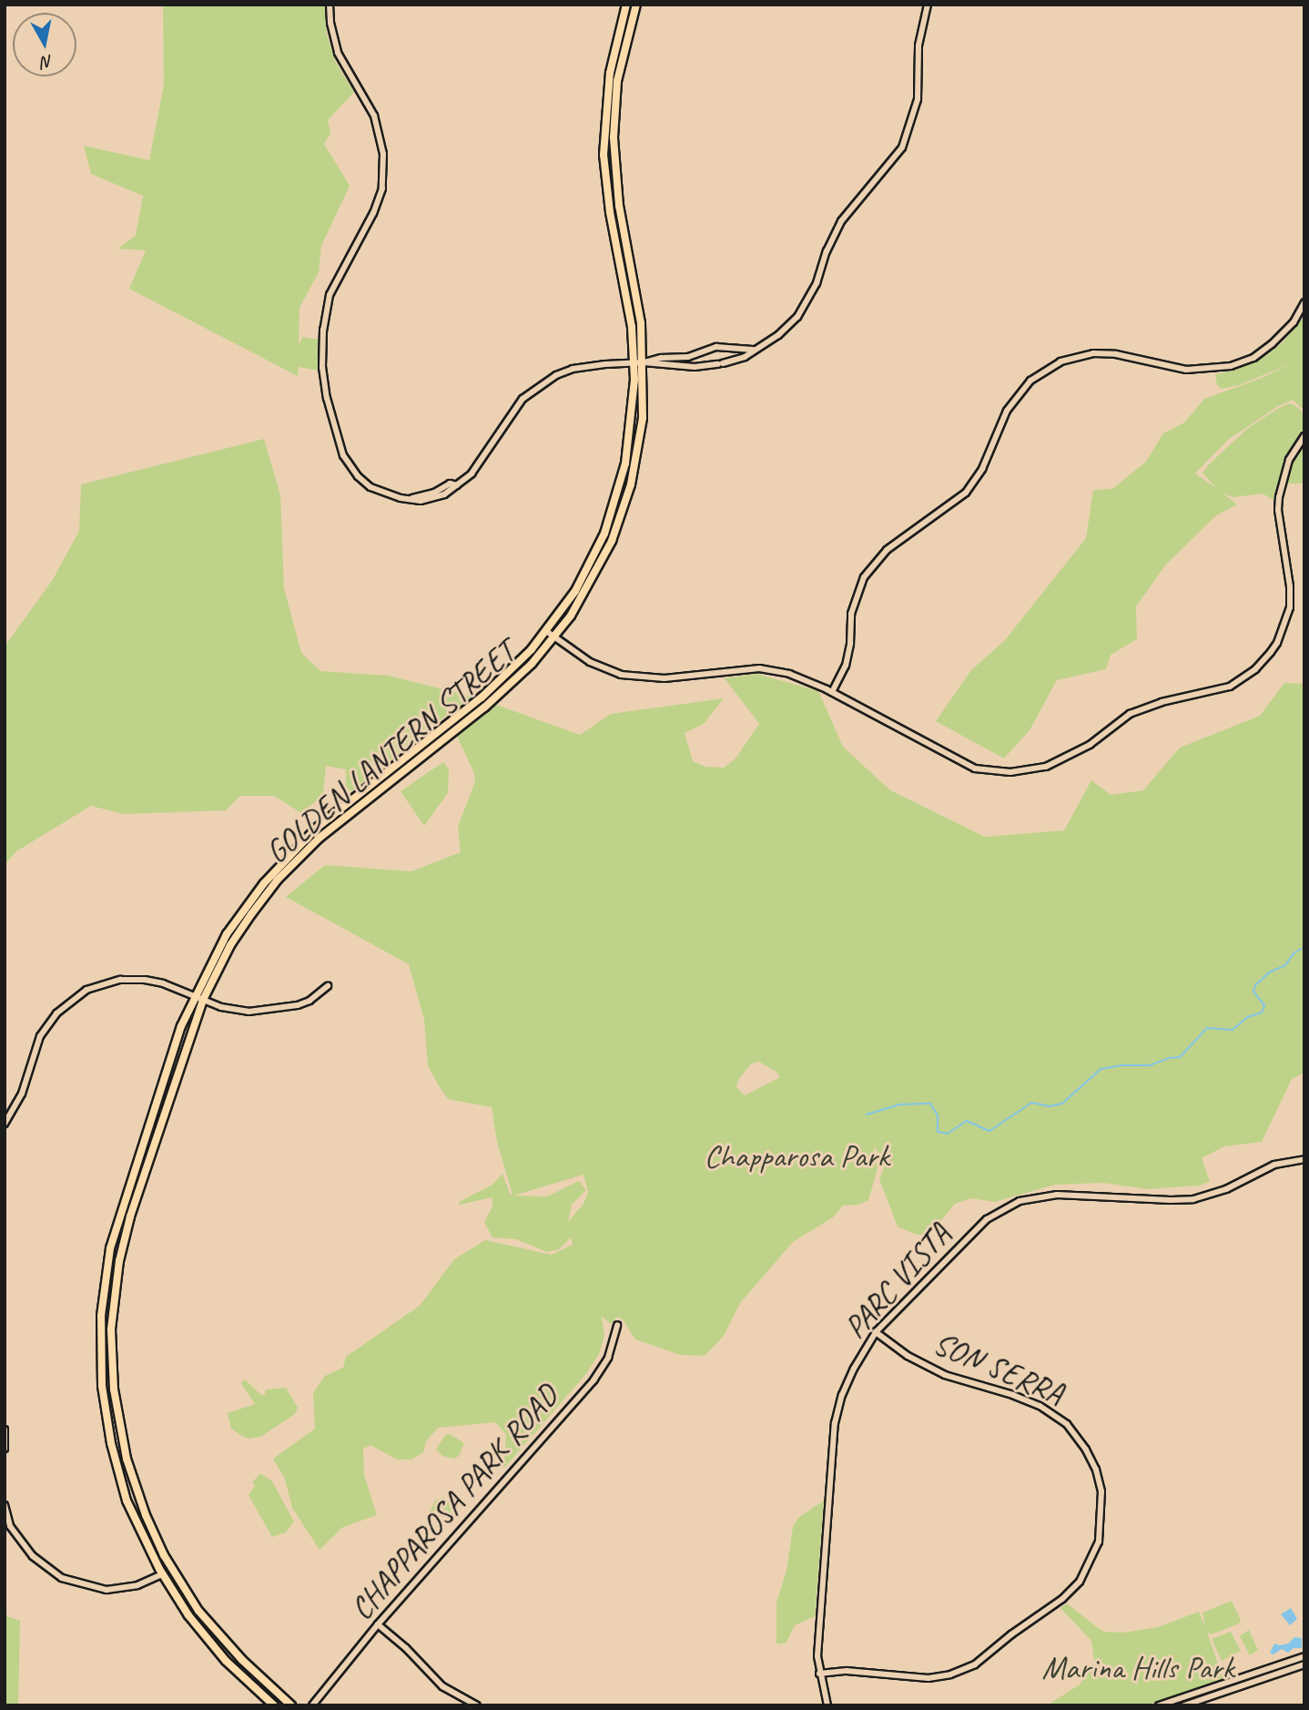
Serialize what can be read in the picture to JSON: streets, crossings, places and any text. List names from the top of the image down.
{
  "streets": {
    "main road": ["GOLDEN LANTERN STREET"],
    "street": ["PARC VISTA", "SON SERRA", "CHAPPAROSA PARK ROAD"]
  },
  "crossings": [
    ["PARC VISTA", "SON SERRA"]
  ],
  "parks": ["Chapparosa Park", "Marina Hills Park"],
  "north": "bottom"
}
